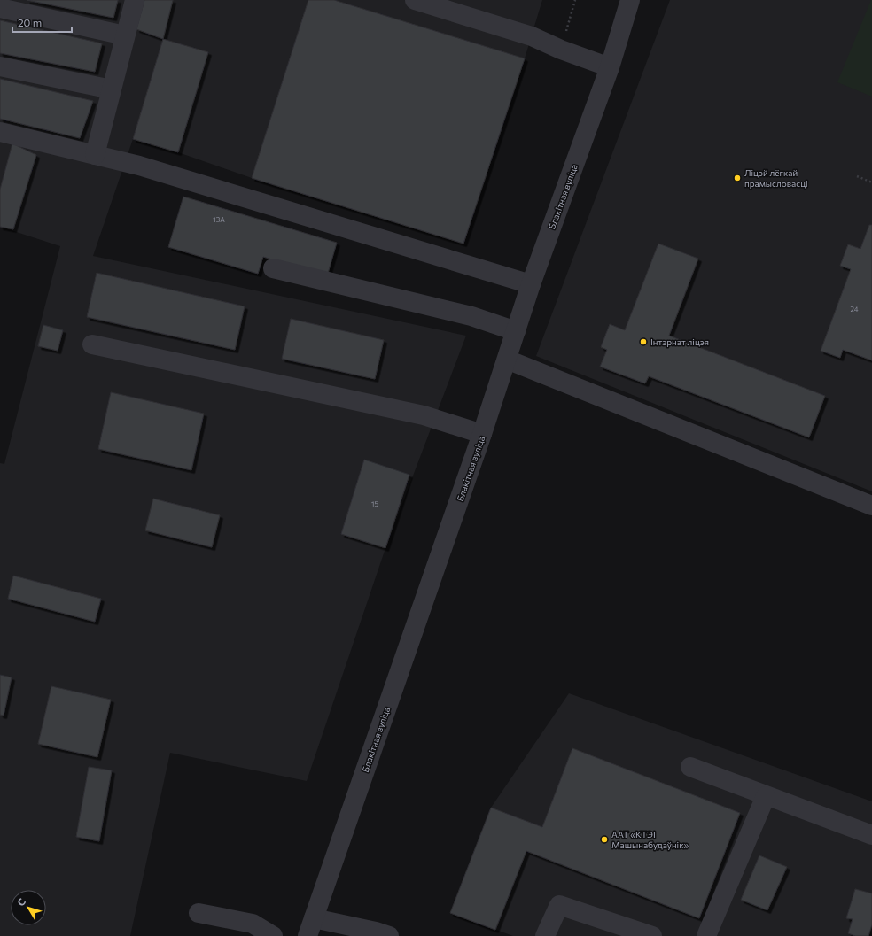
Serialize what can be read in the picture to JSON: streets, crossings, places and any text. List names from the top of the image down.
{
  "streets": {
    "street": ["Блакітная вуліца"]
  },
  "places": ["Ліцэй лёгкай прамысловасці", "Інтэрнат ліцэя", "ААТ «КТЭІ Машынабудаўнік»"],
  "house_numbers": ["13А", "24", "15"],
  "scale_bar": "20 m",
  "north": "top left"
}
